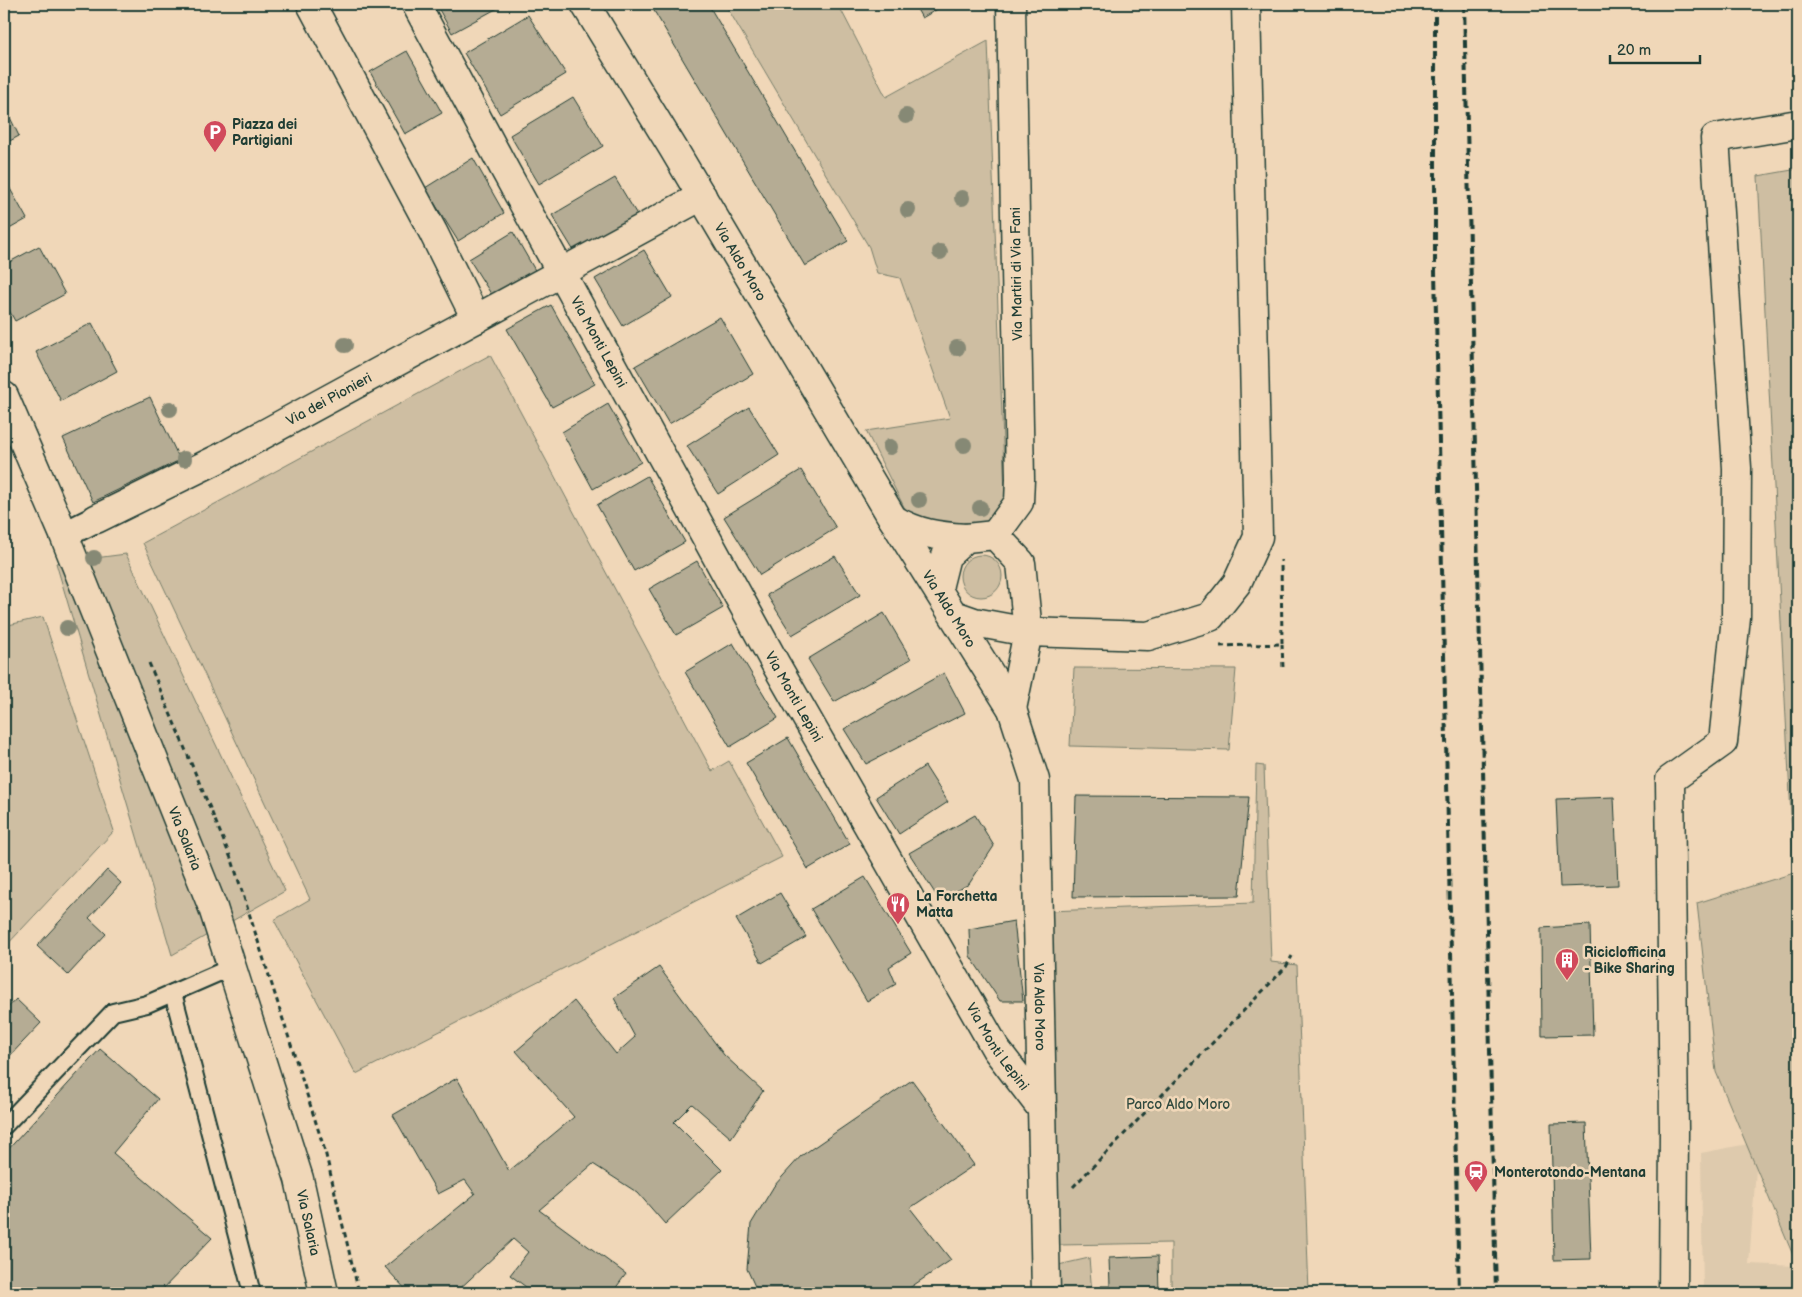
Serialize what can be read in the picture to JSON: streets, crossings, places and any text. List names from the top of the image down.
{
  "streets": {
    "street": [
      "Via Aldo Moro",
      "Via Martiri di Via Fani",
      "Via Monti Lepini",
      "Via dei Pionieri",
      "Via Salaria"
    ]
  },
  "crossings": [
    ["Via Aldo Moro", "Via Monti Lepini"],
    ["Via Monti Lepini", "Via dei Pionieri"]
  ],
  "parks": ["Parco Aldo Moro"],
  "places": {
    "parking": ["Piazza dei Partigiani"],
    "restaurant": ["La Forchetta Matta"],
    "building": ["Riciclofficina - Bike Sharing"],
    "station": ["Monterotondo-Mentana"]
  },
  "scale_bar": "20 m"
}
